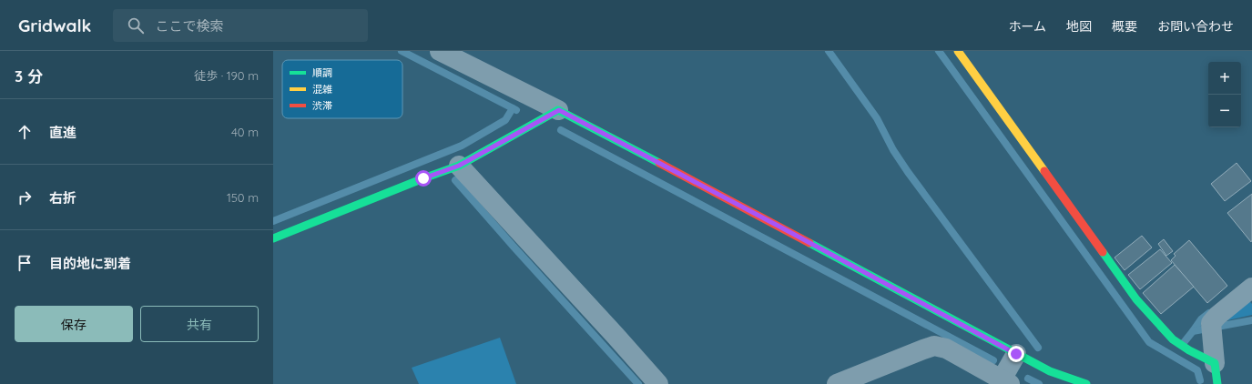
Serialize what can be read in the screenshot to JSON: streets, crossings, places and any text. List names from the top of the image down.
{
  "legend": ["順調", "混雑", "渋滞"],
  "page": {
    "header": "Gridwalk",
    "search": "ここで検索",
    "nav": [
      "ホーム",
      "地図",
      "概要",
      "お問い合わせ"
    ],
    "heading": ["3 分", "徒歩 · 190 m"],
    "map_buttons": ["+", "−"],
    "list": [
      ["直進", "40 m"],
      ["右折", "150 m"],
      "目的地に到着"
    ],
    "buttons": ["保存", "共有"]
  }
}
